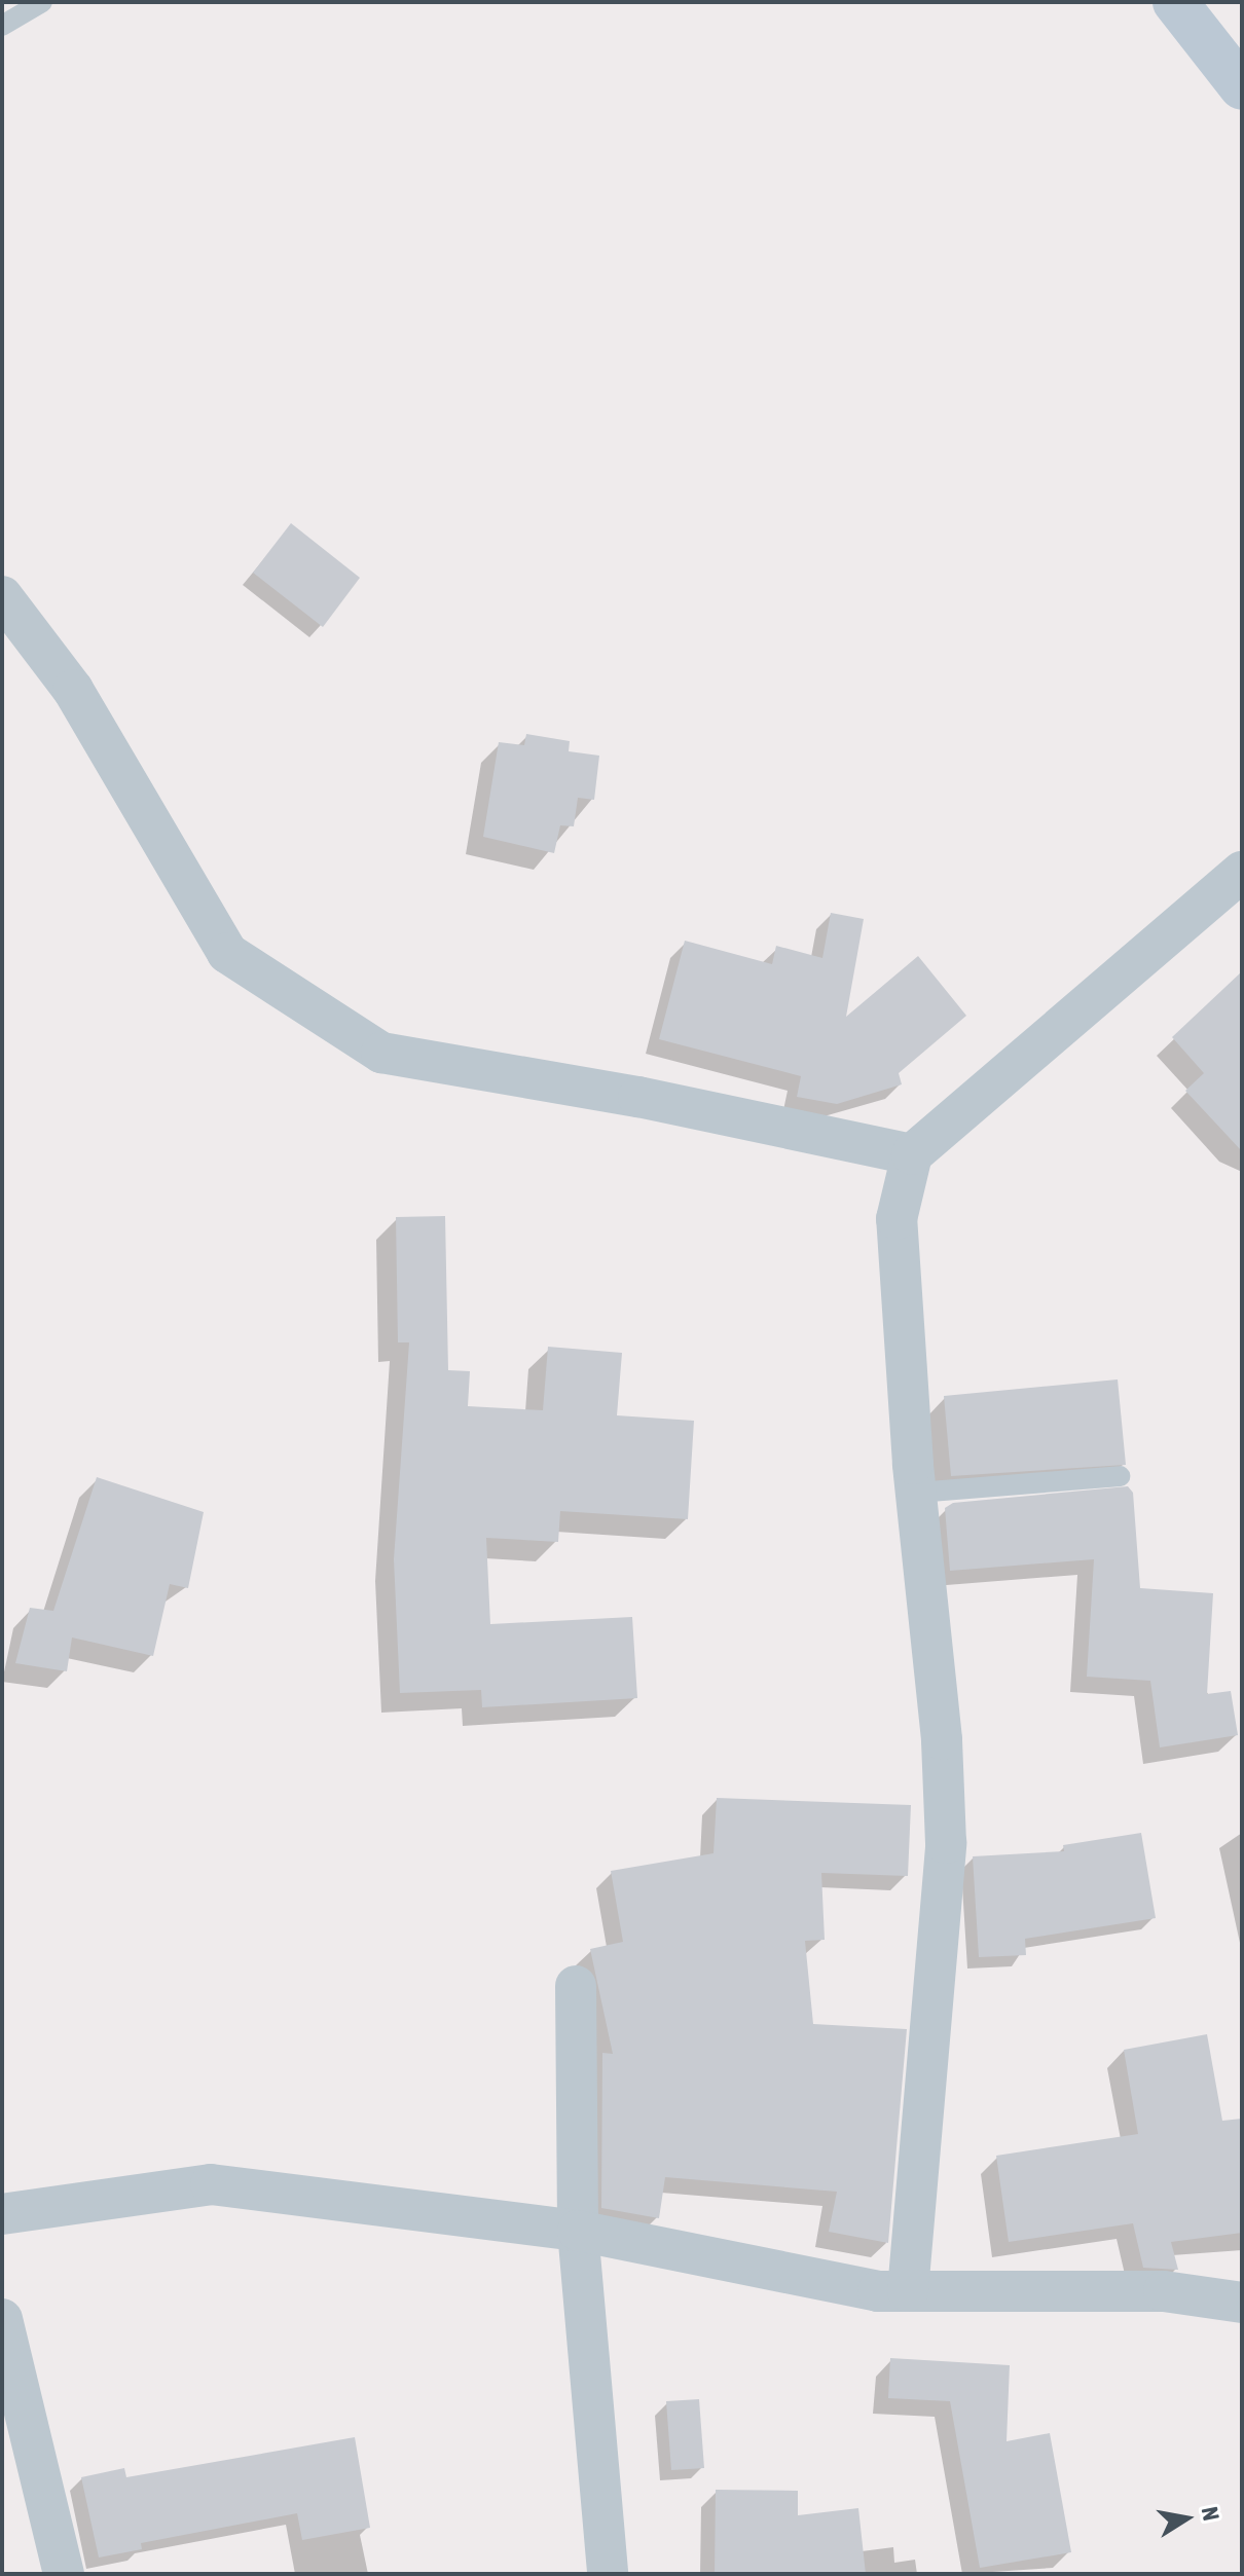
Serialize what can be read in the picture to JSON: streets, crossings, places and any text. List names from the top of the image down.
{
  "north": "right"
}
